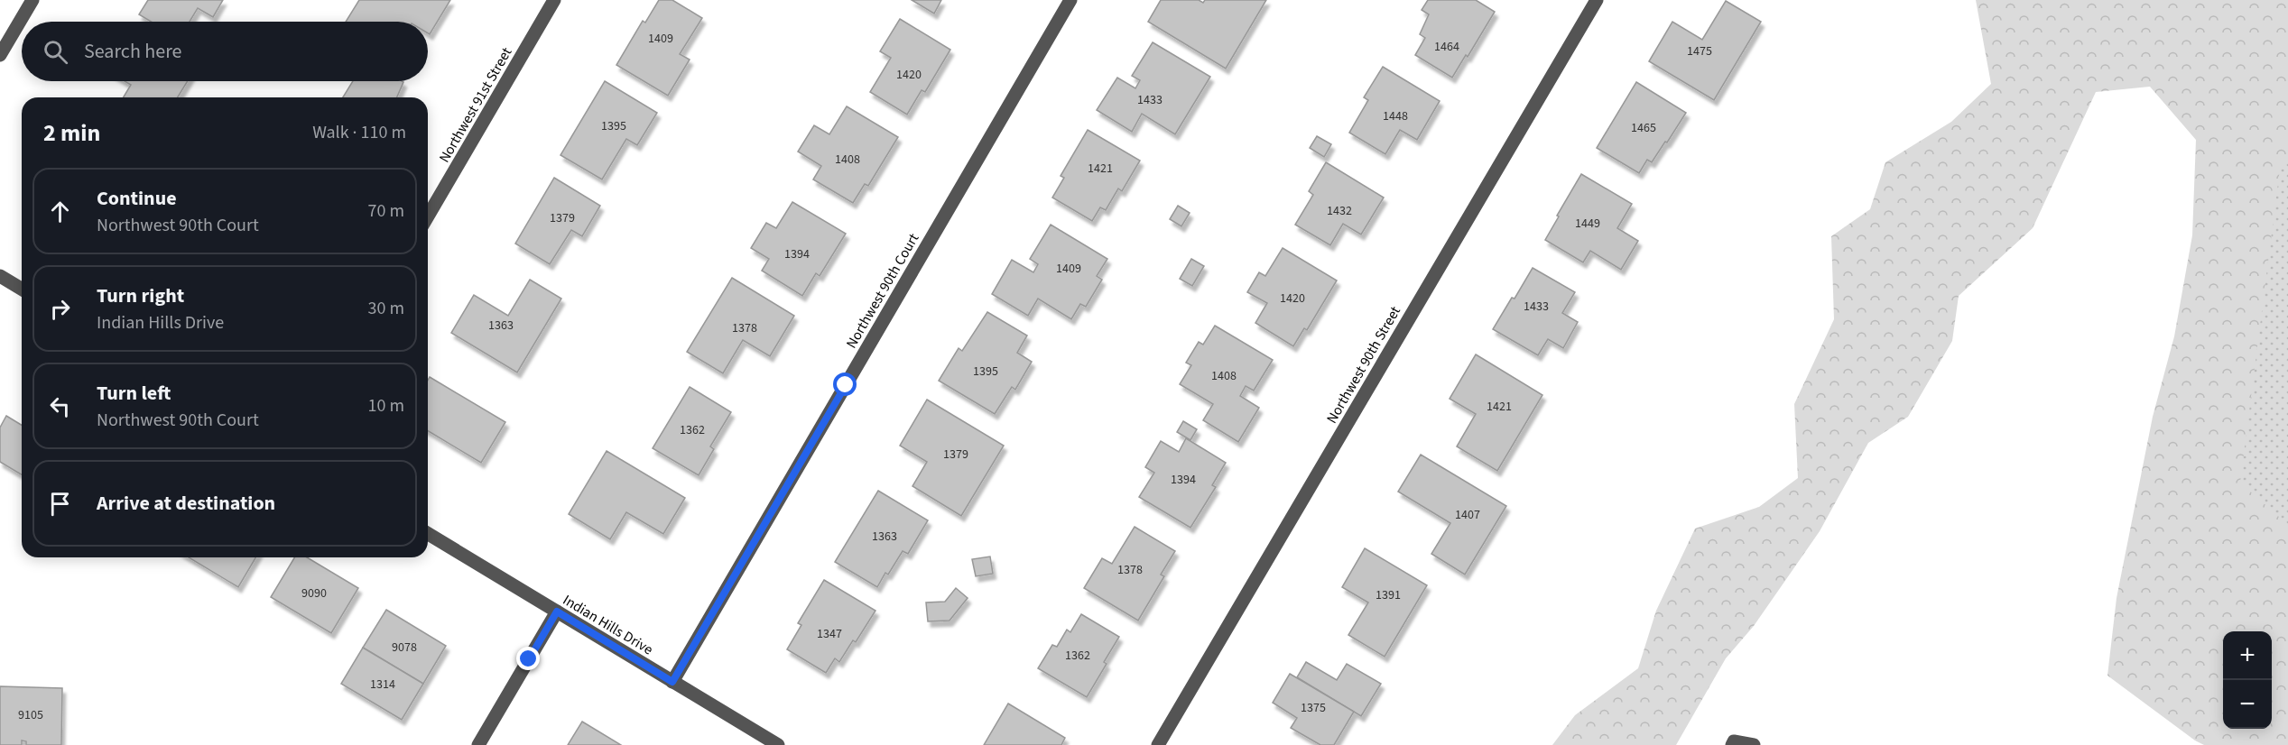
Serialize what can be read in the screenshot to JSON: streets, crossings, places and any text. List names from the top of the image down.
{
  "streets": {
    "street": [
      "Northwest 91st Street",
      "Northwest 90th Court",
      "Northwest 90th Street",
      "Indian Hills Drive"
    ]
  },
  "crossings": [
    ["Northwest 90th Court", "Indian Hills Drive"]
  ],
  "house_numbers": [
    "1409",
    "1464",
    "1475",
    "1420",
    "1433",
    "1448",
    "1395",
    "1465",
    "1408",
    "1421",
    "1432",
    "1379",
    "1449",
    "1394",
    "1409",
    "1420",
    "1433",
    "1363",
    "1378",
    "1395",
    "1408",
    "1421",
    "1362",
    "1379",
    "1394",
    "1407",
    "1363",
    "1378",
    "9090",
    "1391",
    "1347",
    "9078",
    "1362",
    "1314",
    "1375",
    "9105"
  ],
  "page": {
    "search": "Search here",
    "heading": ["2 min", "Walk · 110 m"],
    "list": [
      ["Continue", "Northwest 90th Court", "70 m"],
      ["Turn right", "Indian Hills Drive", "30 m"],
      ["Turn left", "Northwest 90th Court", "10 m"],
      "Arrive at destination"
    ],
    "map_buttons": ["+", "−"]
  }
}
